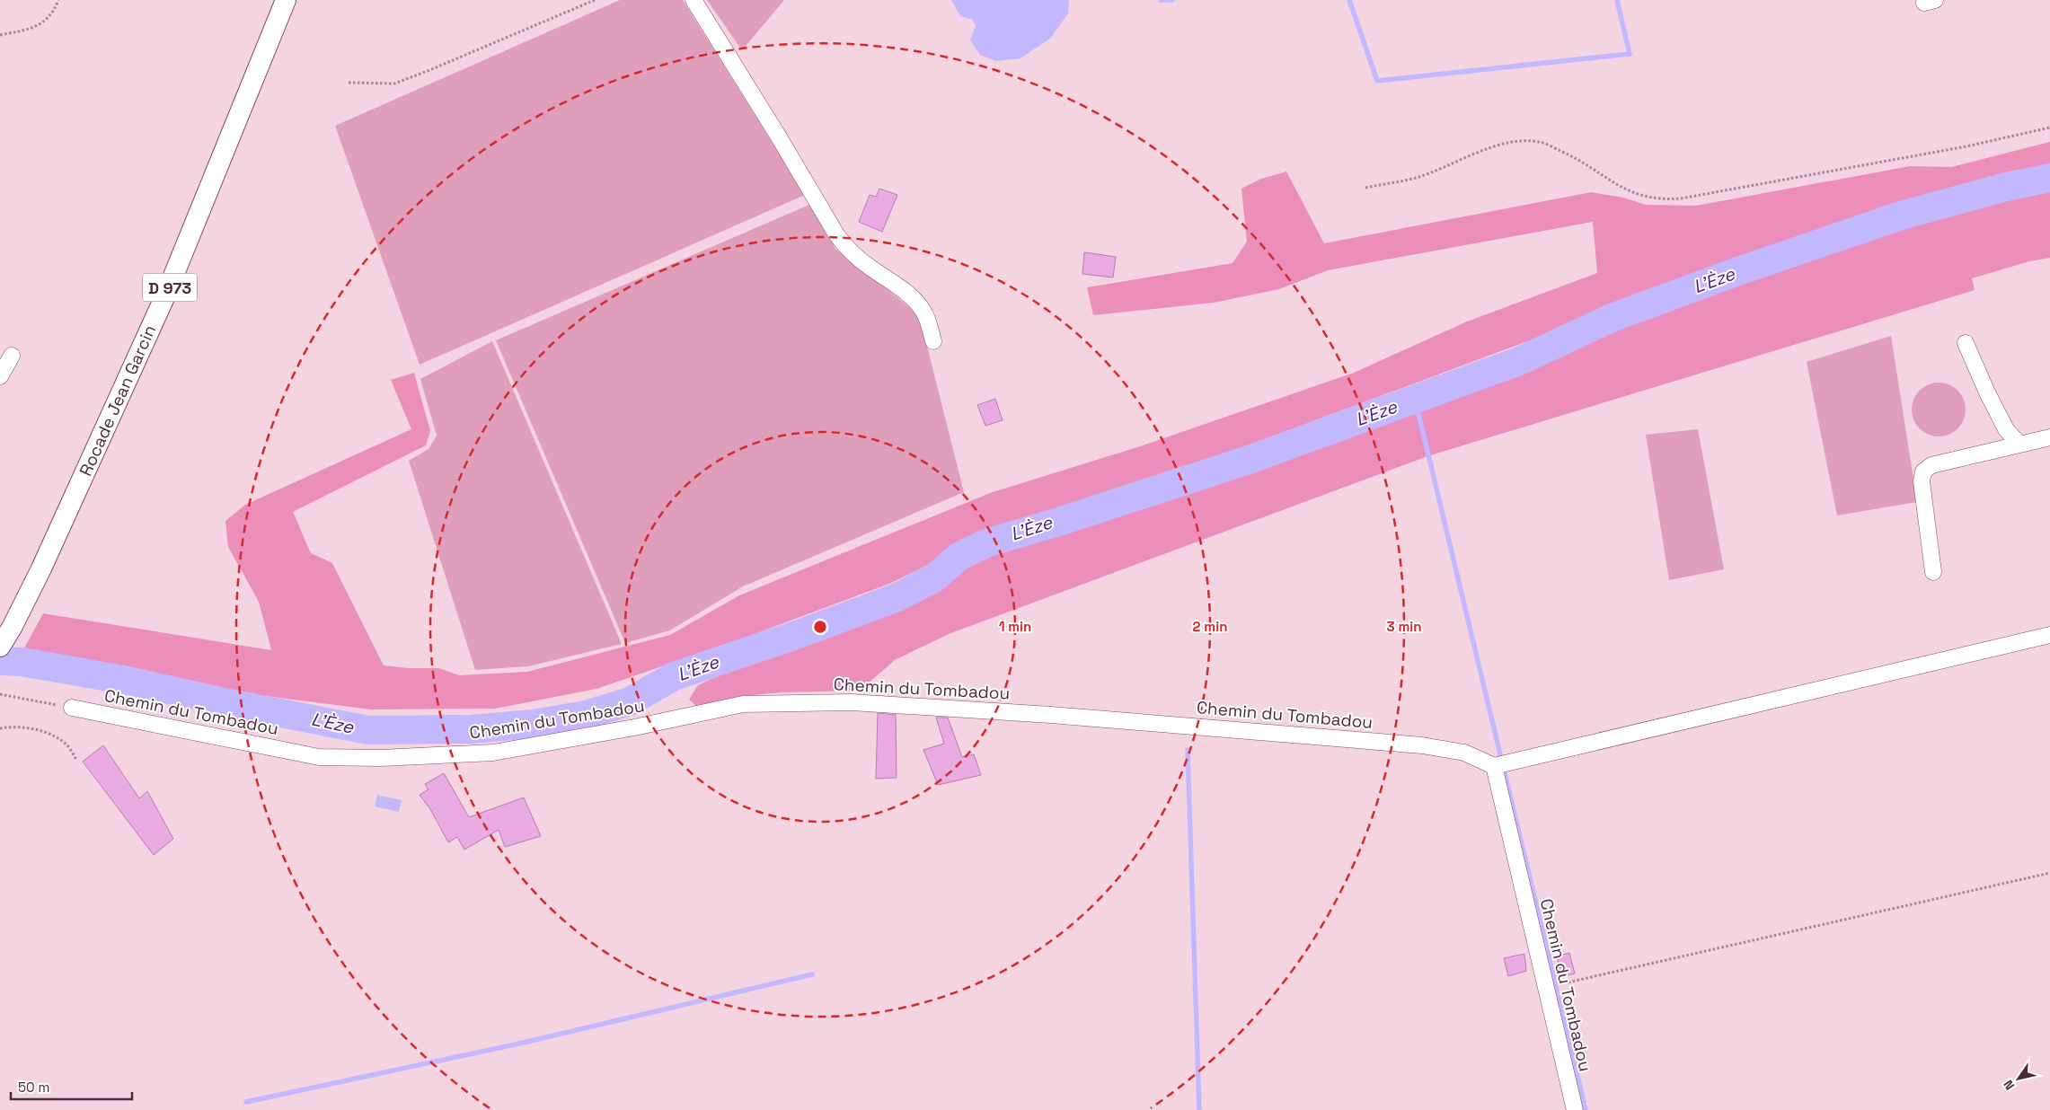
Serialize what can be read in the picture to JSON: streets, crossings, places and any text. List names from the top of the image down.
{
  "streets": {
    "main road": ["D 973", "Rocade Jean Garcin"],
    "street": ["Chemin du Tombadou"]
  },
  "water": ["L'Èze"],
  "scale_bar": "50 m",
  "north": "bottom left",
  "rings": ["1 min", "2 min", "3 min"]
}
